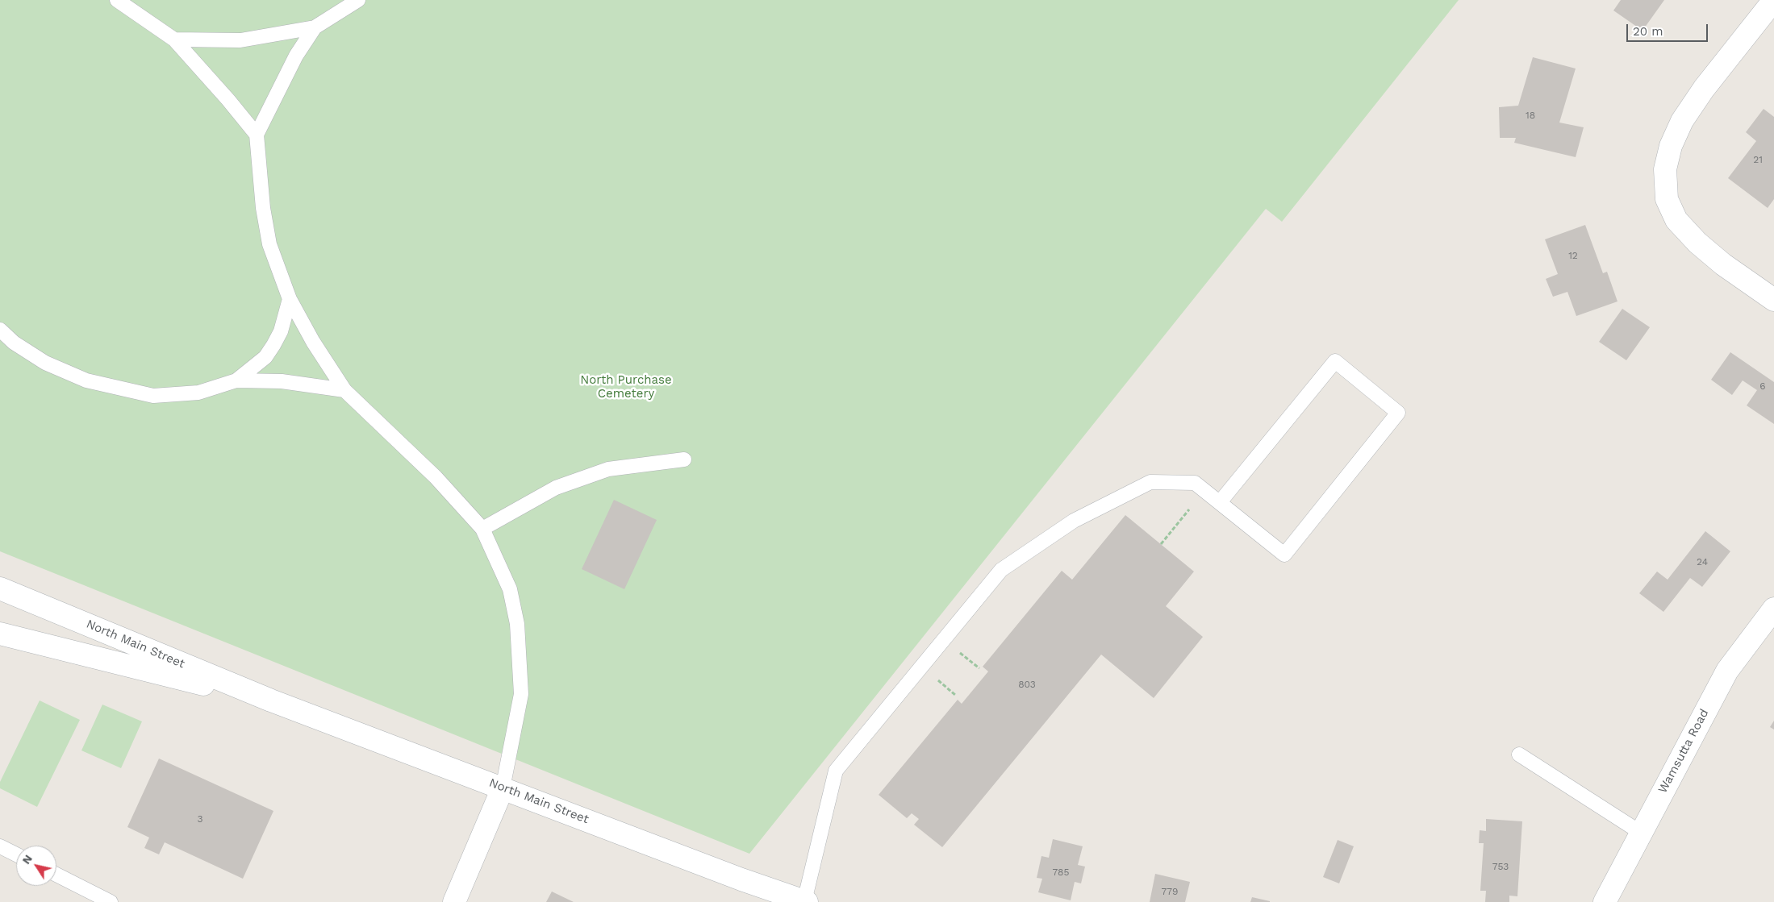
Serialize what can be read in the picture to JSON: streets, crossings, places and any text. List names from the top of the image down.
{
  "streets": {
    "main road": ["North Main Street", "Wamsutta Road"]
  },
  "parks": ["North Purchase Cemetery"],
  "house_numbers": [
    "18",
    "21",
    "12",
    "6",
    "24",
    "803",
    "3",
    "753",
    "785",
    "779"
  ],
  "scale_bar": "20 m",
  "north": "top left"
}
